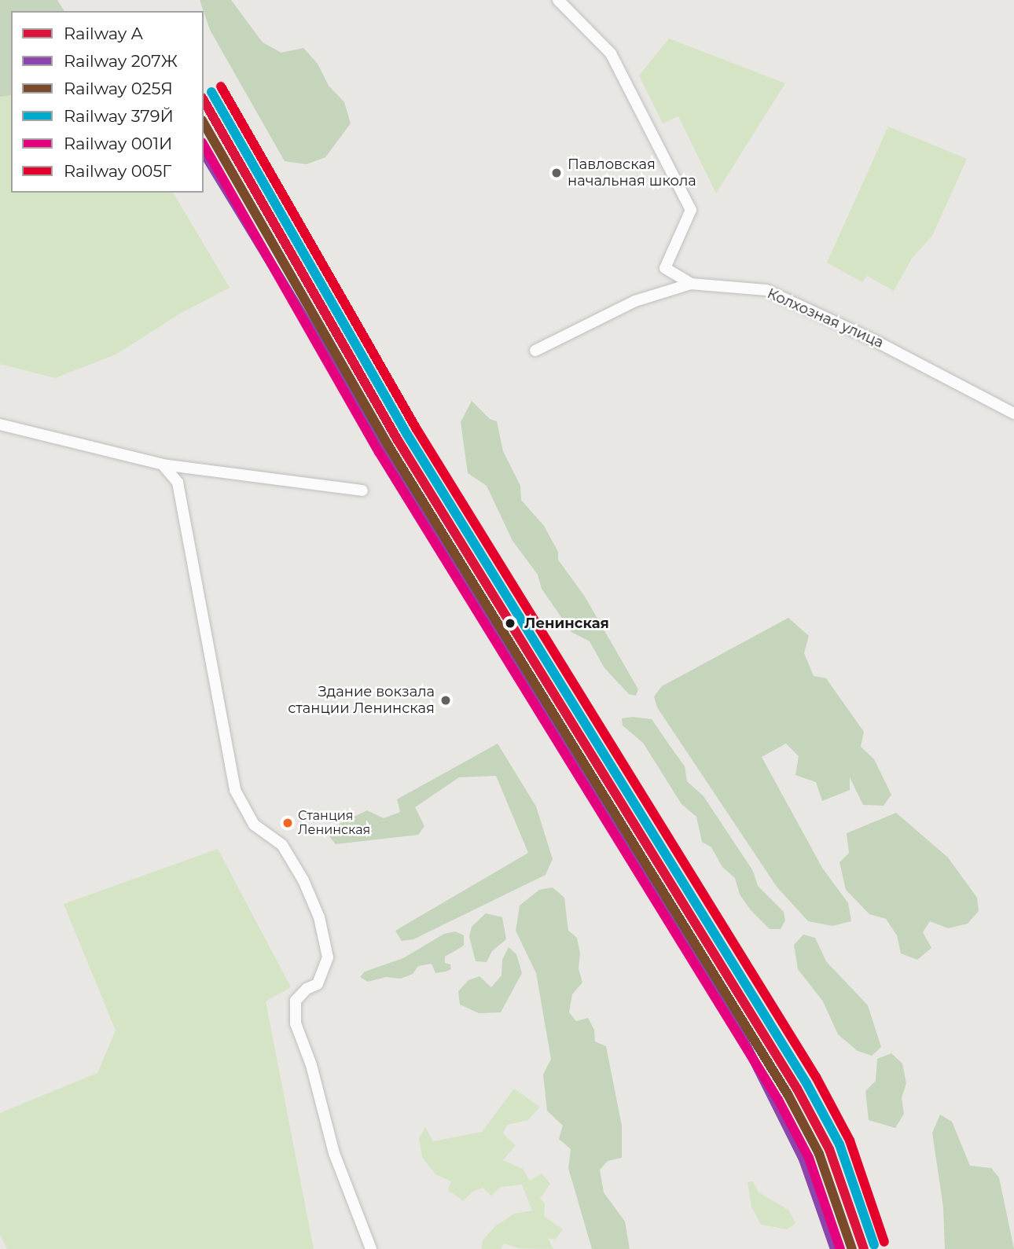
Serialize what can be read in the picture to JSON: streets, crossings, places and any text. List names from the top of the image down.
{
  "streets": {
    "street": ["Колхозная улица"]
  },
  "places": [
    "Павловская начальная школа",
    "Ленинская",
    "Здание вокзала станции Ленинская",
    "Станция Ленинская"
  ],
  "lines": [
    "rail line 005Г",
    "rail line 379Й",
    "rail line A",
    "rail line 025Я",
    "rail line 001И",
    "rail line 207Ж"
  ],
  "legend": [
    "Railway A",
    "Railway 207Ж",
    "Railway 025Я",
    "Railway 379Й",
    "Railway 001И",
    "Railway 005Г"
  ]
}
